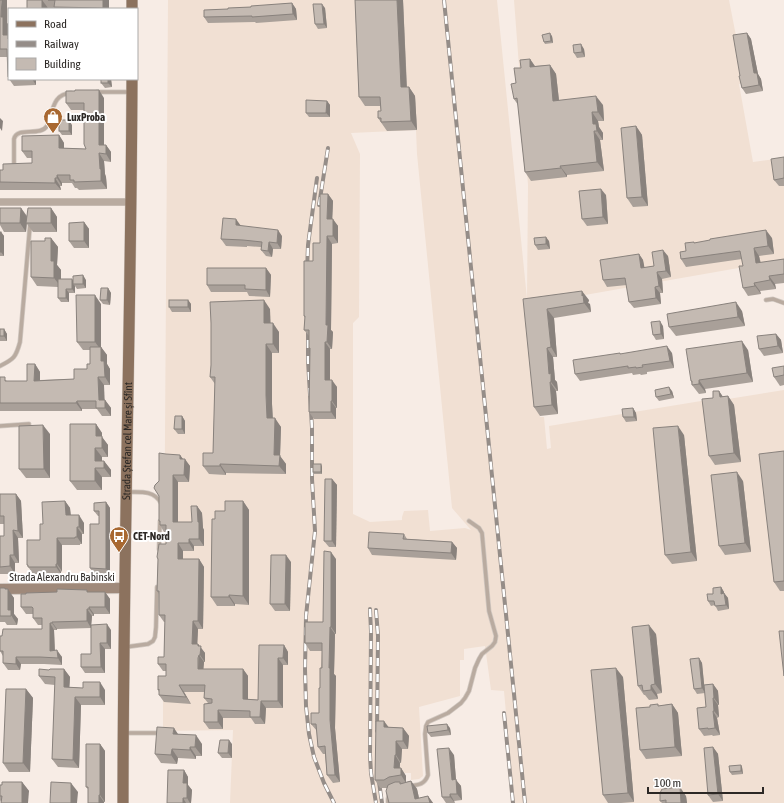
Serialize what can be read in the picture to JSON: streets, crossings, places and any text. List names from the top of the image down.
{
  "streets": {
    "main road": ["Strada Ștefan cel Mare și Sfînt"],
    "street": ["Strada Alexandru Babinski"]
  },
  "crossings": [
    ["Strada Ștefan cel Mare și Sfînt", "Strada Alexandru Babinski"]
  ],
  "places": {
    "shop": ["LuxProba"],
    "bus stop": ["CET-Nord"]
  },
  "legend": ["Road", "Railway", "Building"],
  "scale_bar": "100 m"
}
